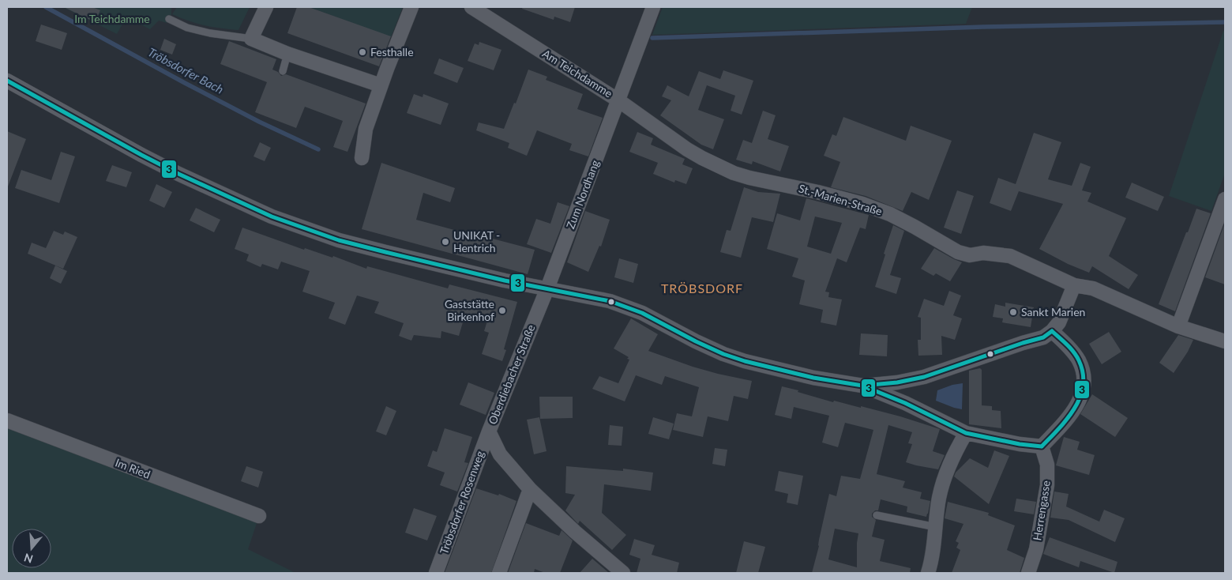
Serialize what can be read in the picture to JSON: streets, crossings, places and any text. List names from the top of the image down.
{
  "streets": {
    "street": [
      "Am Teichdamme",
      "Zum Nordhang",
      "St.-Marien-Straße",
      "Oberdiebacher Straße",
      "Im Ried",
      "Tröbsdorfer Rosenweg",
      "Herrengasse"
    ]
  },
  "crossings": [
    ["Am Teichdamme", "Zum Nordhang"],
    ["Am Teichdamme", "St.-Marien-Straße"],
    ["Zum Nordhang", "St.-Marien-Straße"],
    ["Zum Nordhang", "Oberdiebacher Straße"],
    ["Oberdiebacher Straße", "Tröbsdorfer Rosenweg"]
  ],
  "districts": ["TRÖBSDORF"],
  "water": ["Tröbsdorfer Bach"],
  "parks": ["Im Teichdamme"],
  "places": [
    "Festhalle",
    "UNIKAT - Hentrich",
    "Gaststätte Birkenhof",
    "Sankt Marien"
  ],
  "lines": ["transit line 3"],
  "north": "bottom"
}
